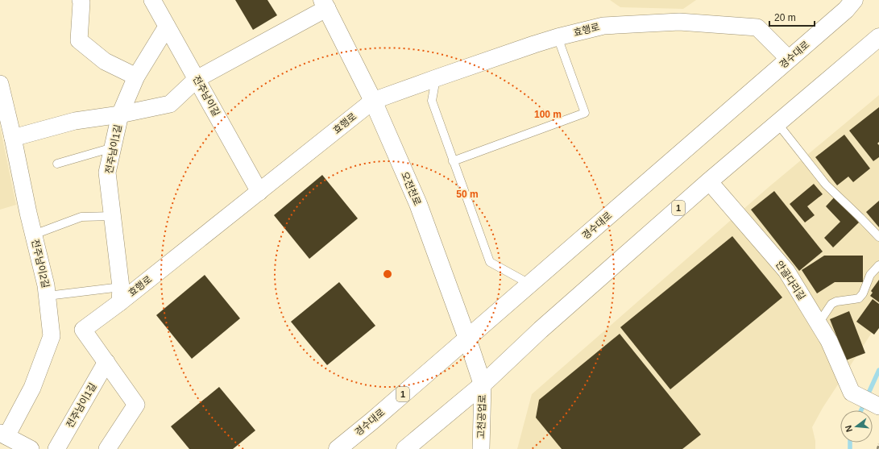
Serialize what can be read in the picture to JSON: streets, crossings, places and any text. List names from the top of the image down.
{
  "streets": {
    "main road": ["경수대로", "오전천로", "1"],
    "street": [
      "효행로",
      "전주남이길",
      "전주남이1길",
      "전주남이2길",
      "안골다리길",
      "고천공업로"
    ]
  },
  "crossings": [
    ["효행로", "경수대로"],
    ["효행로", "전주남이길"],
    ["효행로", "전주남이1길"],
    ["효행로", "오전천로"],
    ["경수대로", "오전천로"],
    ["경수대로", "1"],
    ["전주남이길", "전주남이1길"],
    ["오전천로", "1"],
    ["오전천로", "고천공업로"],
    ["1", "안골다리길"],
    ["1", "고천공업로"]
  ],
  "scale_bar": "20 m",
  "north": "left",
  "rings": ["100 m", "50 m"]
}
